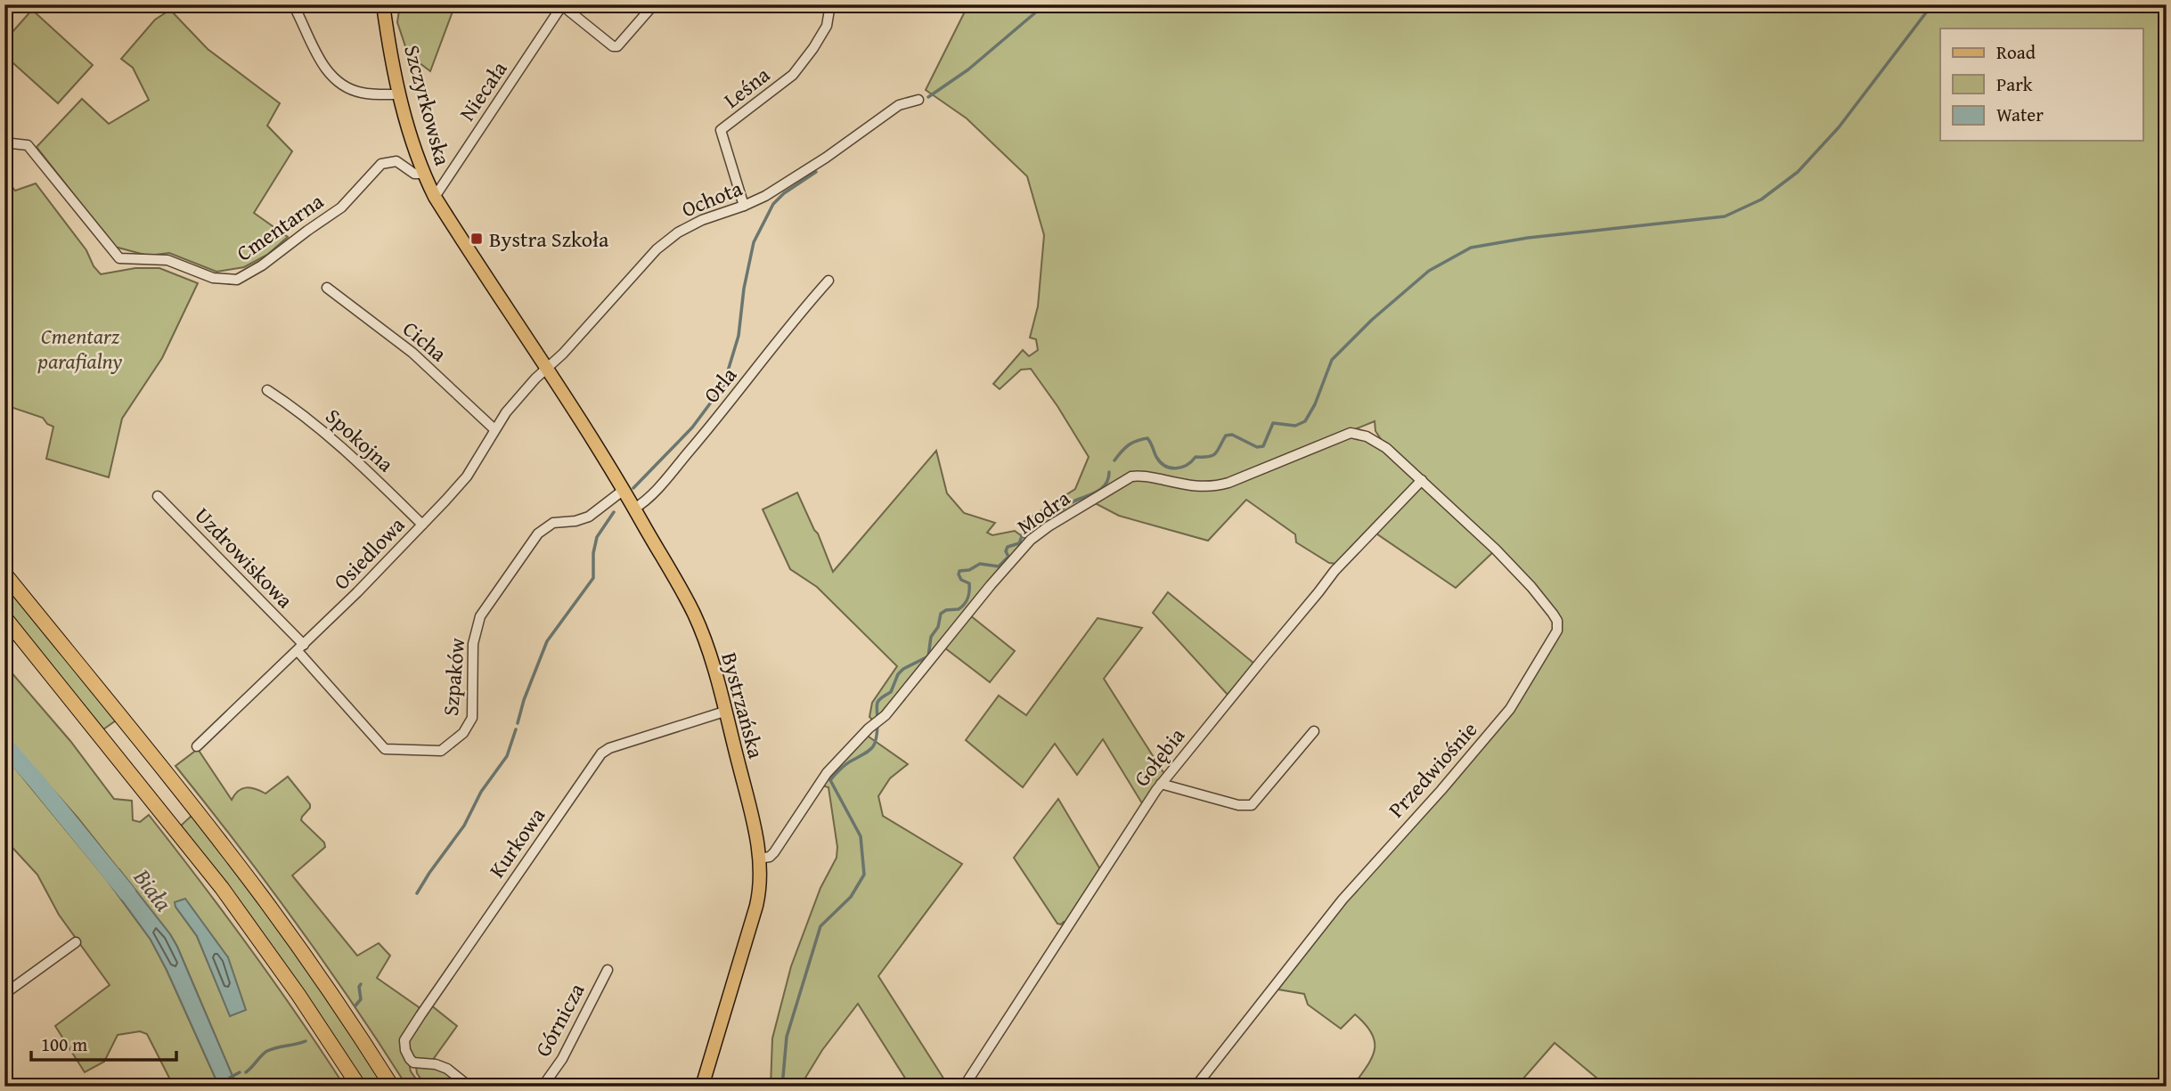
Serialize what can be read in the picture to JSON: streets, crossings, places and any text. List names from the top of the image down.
{
  "streets": {
    "main road": ["Szczyrkowska", "Bystrzańska"],
    "street": [
      "Leśna",
      "Niecała",
      "Ochota",
      "Cmentarna",
      "Cicha",
      "Orla",
      "Spokojna",
      "Modra",
      "Osiedlowa",
      "Uzdrowiskowa",
      "Szpaków",
      "Gołębia",
      "Przedwiośnie",
      "Kurkowa",
      "Górnicza"
    ]
  },
  "crossings": [
    ["Leśna", "Ochota"],
    ["Niecała", "Szczyrkowska"],
    ["Szczyrkowska", "Ochota"],
    ["Szczyrkowska", "Cmentarna"],
    ["Szczyrkowska", "Osiedlowa"],
    ["Szczyrkowska", "Bystrzańska"],
    ["Ochota", "Osiedlowa"],
    ["Ochota", "Bystrzańska"],
    ["Cicha", "Osiedlowa"],
    ["Orla", "Bystrzańska"],
    ["Spokojna", "Osiedlowa"],
    ["Modra", "Bystrzańska"],
    ["Modra", "Gołębia"],
    ["Modra", "Przedwiośnie"],
    ["Osiedlowa", "Uzdrowiskowa"],
    ["Osiedlowa", "Bystrzańska"],
    ["Uzdrowiskowa", "Szpaków"],
    ["Szpaków", "Bystrzańska"],
    ["Bystrzańska", "Kurkowa"],
    ["Gołębia", "Przedwiośnie"]
  ],
  "water": ["Biała"],
  "parks": ["Cmentarz parafialny"],
  "places": {
    "transit": ["Bystra Szkoła"]
  },
  "legend": ["Road", "Park", "Water"],
  "scale_bar": "100 m"
}
